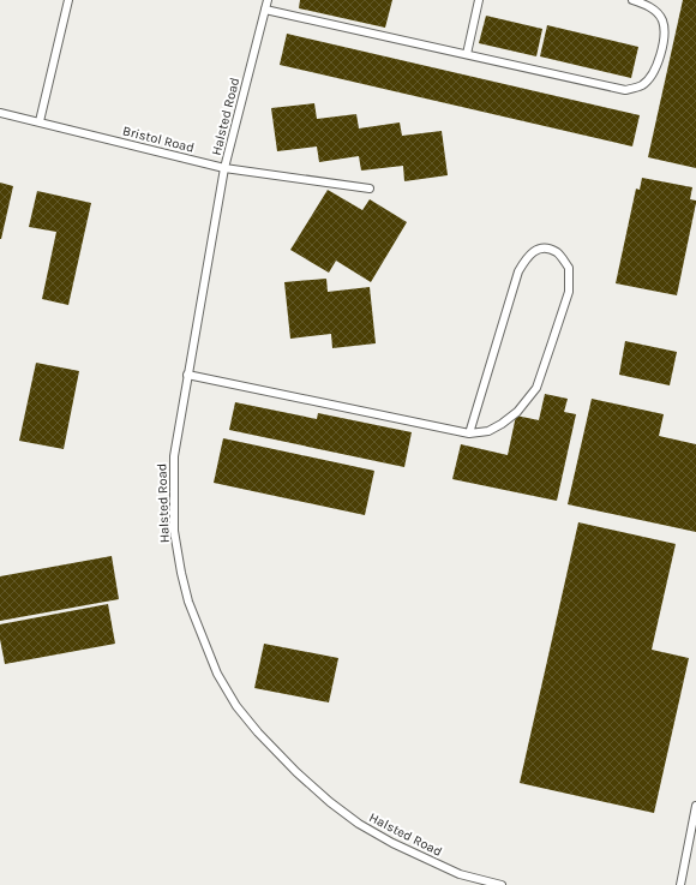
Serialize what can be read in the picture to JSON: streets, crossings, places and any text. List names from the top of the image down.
{
  "streets": {
    "lane": ["Halsted Road", "Bristol Road"]
  },
  "crossings": [
    ["Halsted Road", "Bristol Road"]
  ]
}
